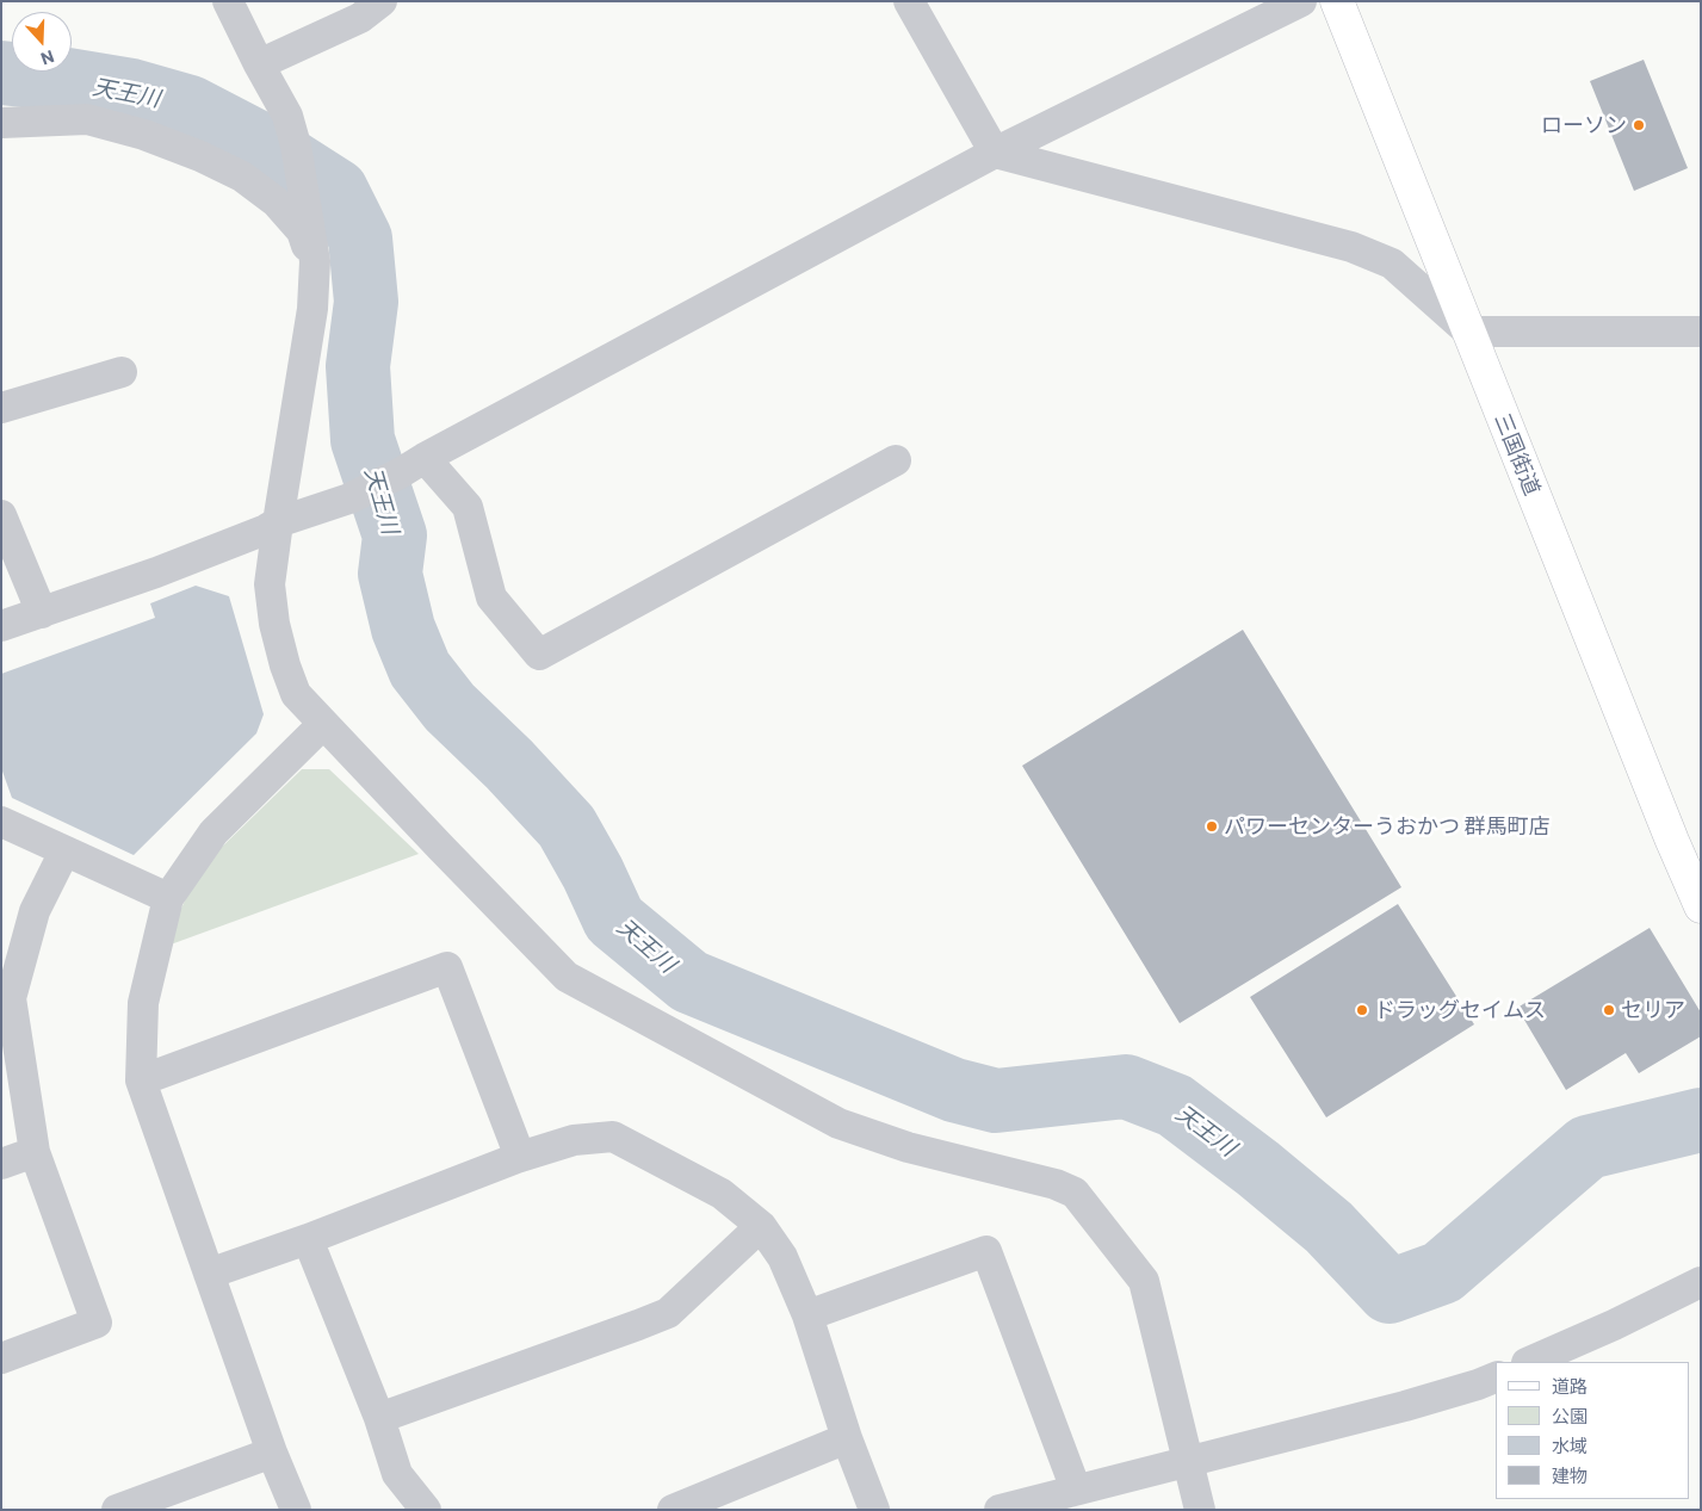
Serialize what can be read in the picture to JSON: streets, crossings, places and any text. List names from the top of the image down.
{
  "streets": {
    "main road": ["三国街道"]
  },
  "water": ["天王川"],
  "places": [
    "ローソン",
    "パワーセンターうおかつ 群馬町店",
    "ドラッグセイムス",
    "セリア"
  ],
  "legend": [
    "道路",
    "公園",
    "水域",
    "建物"
  ],
  "north": "bottom"
}
